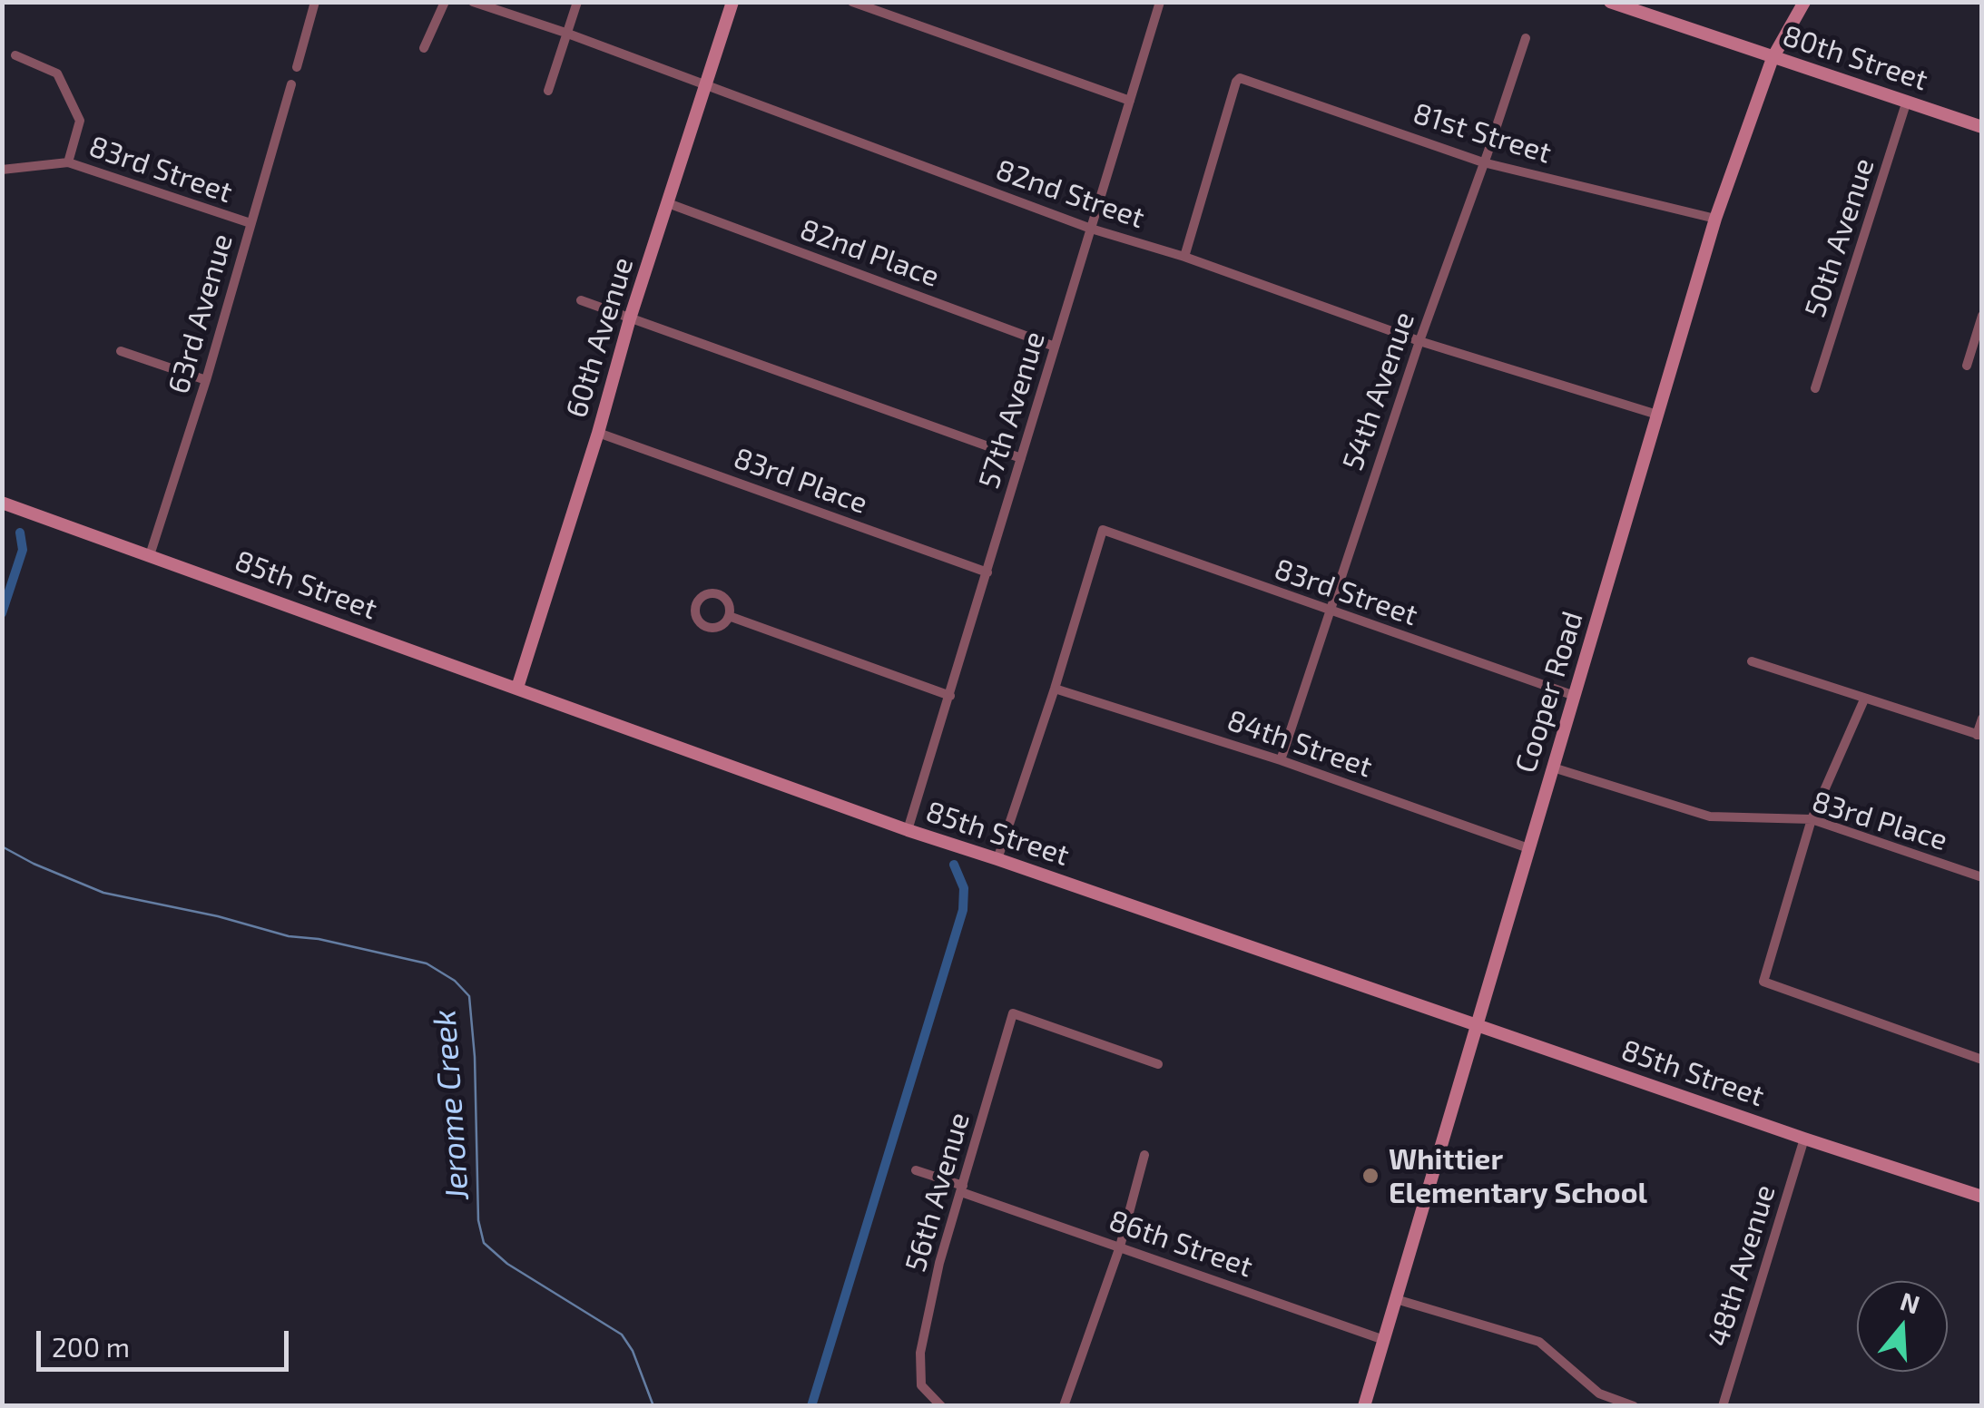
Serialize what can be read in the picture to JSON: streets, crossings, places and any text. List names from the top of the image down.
{
  "streets": {
    "street": [
      "80th Street",
      "81st Street",
      "83rd Street",
      "82nd Street",
      "50th Avenue",
      "82nd Place",
      "63rd Avenue",
      "60th Avenue",
      "54th Avenue",
      "57th Avenue",
      "83rd Place",
      "85th Street",
      "Cooper Road",
      "84th Street",
      "56th Avenue",
      "86th Street",
      "48th Avenue"
    ]
  },
  "crossings": [
    ["80th Street", "50th Avenue"],
    ["80th Street", "Cooper Road"],
    ["81st Street", "82nd Street"],
    ["81st Street", "54th Avenue"],
    ["81st Street", "Cooper Road"],
    ["83rd Street", "63rd Avenue"],
    ["83rd Street", "54th Avenue"],
    ["83rd Street", "Cooper Road"],
    ["83rd Street", "84th Street"],
    ["82nd Street", "60th Avenue"],
    ["82nd Street", "54th Avenue"],
    ["82nd Street", "57th Avenue"],
    ["82nd Street", "Cooper Road"],
    ["82nd Place", "60th Avenue"],
    ["82nd Place", "57th Avenue"],
    ["63rd Avenue", "85th Street"],
    ["60th Avenue", "83rd Place"],
    ["60th Avenue", "85th Street"],
    ["54th Avenue", "84th Street"],
    ["57th Avenue", "83rd Place"],
    ["57th Avenue", "85th Street"],
    ["83rd Place", "Cooper Road"],
    ["85th Street", "Cooper Road"],
    ["85th Street", "48th Avenue"],
    ["Cooper Road", "84th Street"],
    ["Cooper Road", "86th Street"],
    ["56th Avenue", "86th Street"]
  ],
  "water": ["Jerome Creek"],
  "places": ["Whittier Elementary School"],
  "scale_bar": "200 m",
  "north": "top"
}
